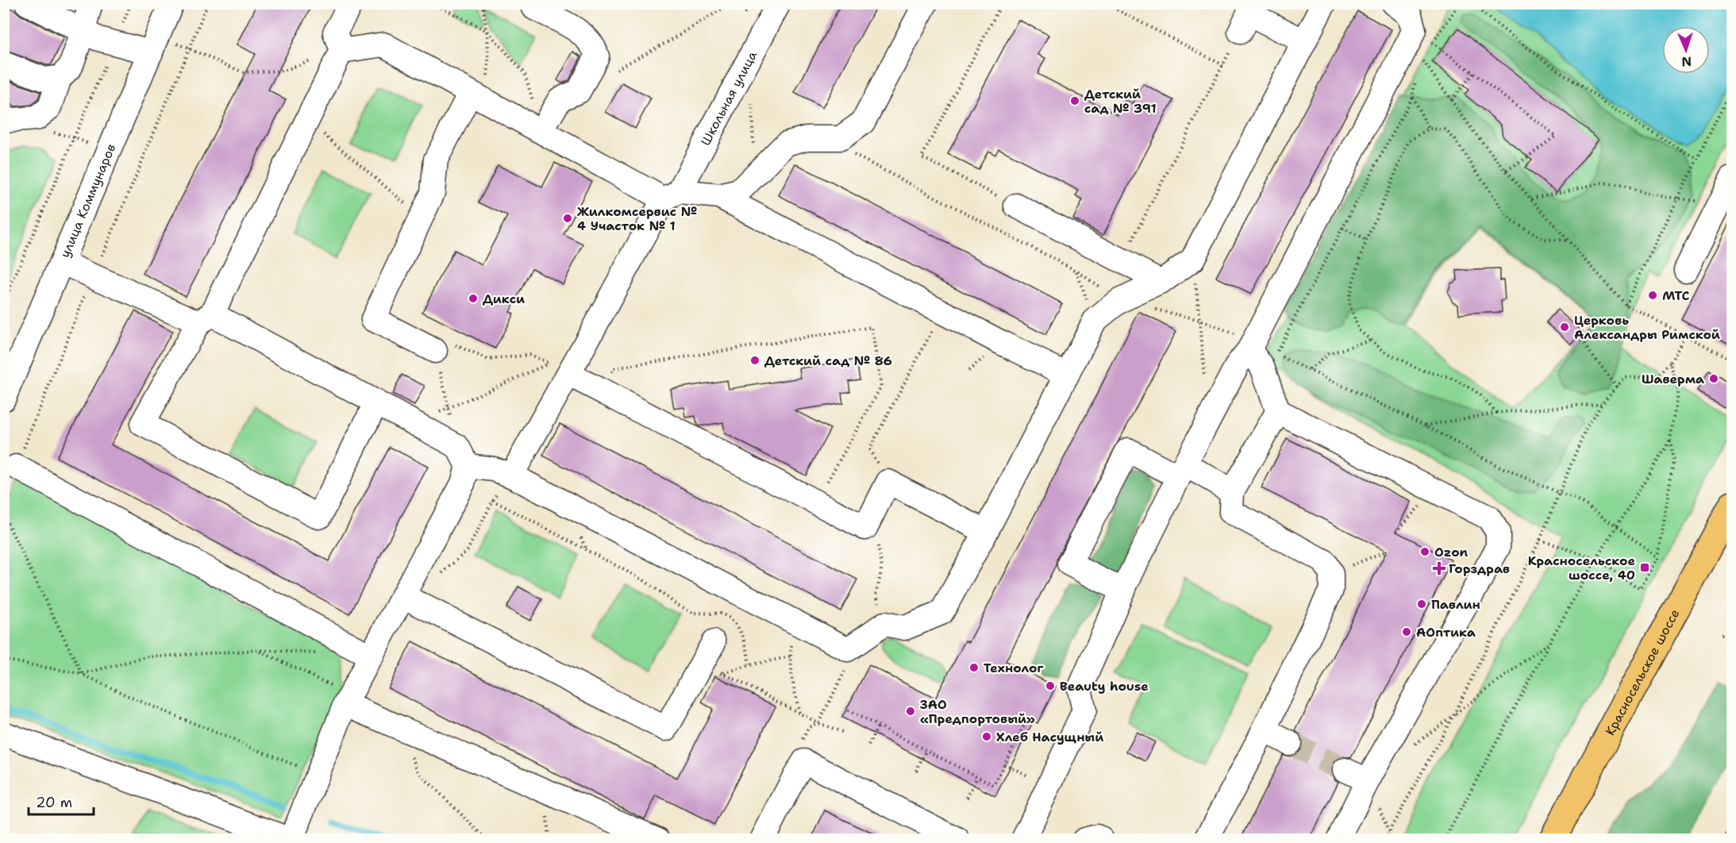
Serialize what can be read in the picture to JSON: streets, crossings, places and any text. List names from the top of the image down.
{
  "streets": {
    "highway": ["Красносельское шоссе"],
    "street": ["Школьная улица", "улица Коммунаров"]
  },
  "places": {
    "other": [
      "Детский сад № 391",
      "Жилкомсервис № 4 Участок № 1",
      "МТС",
      "Дикси",
      "Церковь Александры Римской",
      "Детский сад № 86",
      "Шаверма",
      "Ozon",
      "Павлин",
      "АОптика",
      "Технолог",
      "Beauty house",
      "ЗАО «Предпортовый»",
      "Хлеб Насущный"
    ],
    "transit": ["Красносельское шоссе, 40"],
    "health": ["Горздрав"]
  },
  "scale_bar": "20 m",
  "north": "bottom"
}
